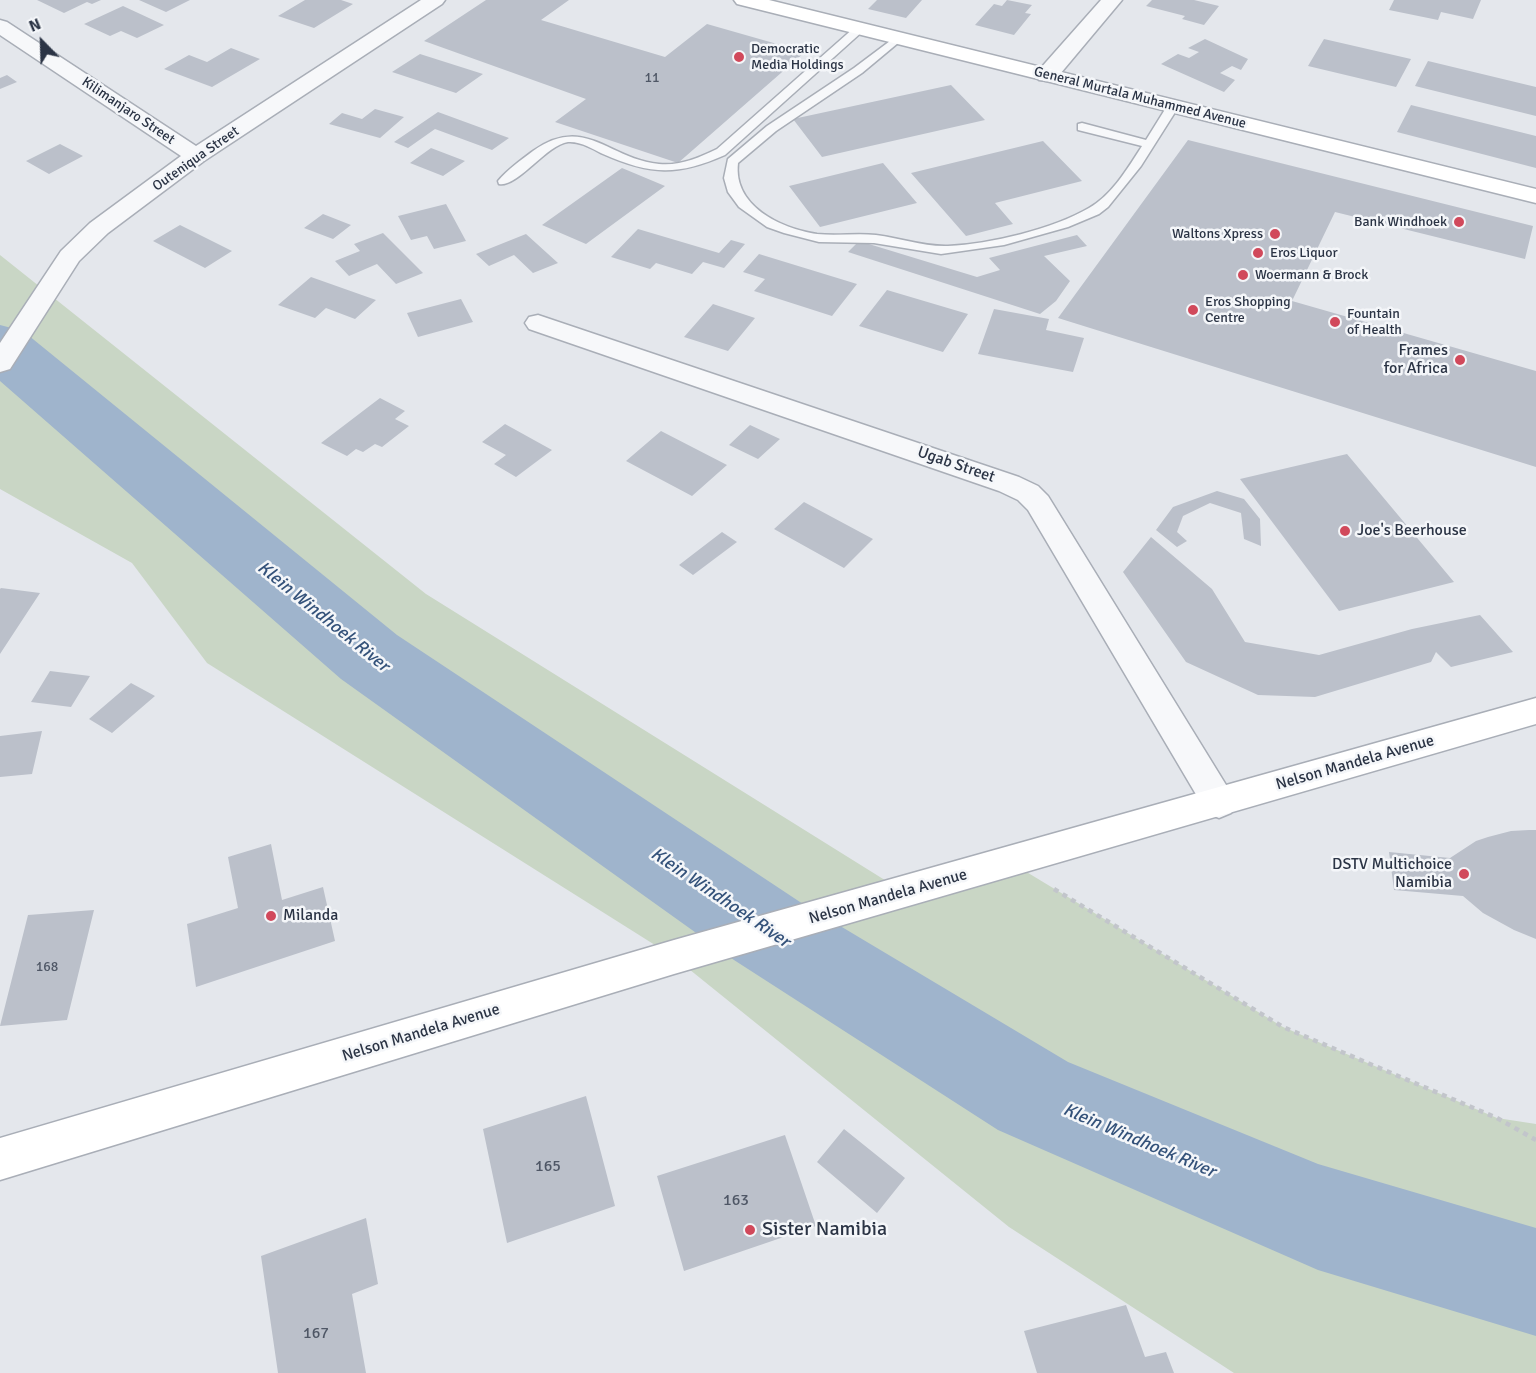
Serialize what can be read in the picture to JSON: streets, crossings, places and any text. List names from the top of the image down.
{
  "streets": {
    "main road": ["General Murtala Muhammed Avenue", "Nelson Mandela Avenue"],
    "street": ["Kilimanjaro Street", "Outeniqua Street", "Ugab Street"]
  },
  "crossings": [
    ["Kilimanjaro Street", "Outeniqua Street"],
    ["Ugab Street", "Nelson Mandela Avenue"]
  ],
  "water": ["Klein Windhoek River"],
  "places": [
    "Democratic Media Holdings",
    "Bank Windhoek",
    "Waltons Xpress",
    "Eros Liquor",
    "Woermann & Brock",
    "Eros Shopping Centre",
    "Fountain of Health",
    "Frames for Africa",
    "Joe's Beerhouse",
    "DSTV Multichoice Namibia",
    "Milanda",
    "Sister Namibia"
  ],
  "house_numbers": [
    "11",
    "168",
    "165",
    "163",
    "167"
  ],
  "north": "top left"
}
